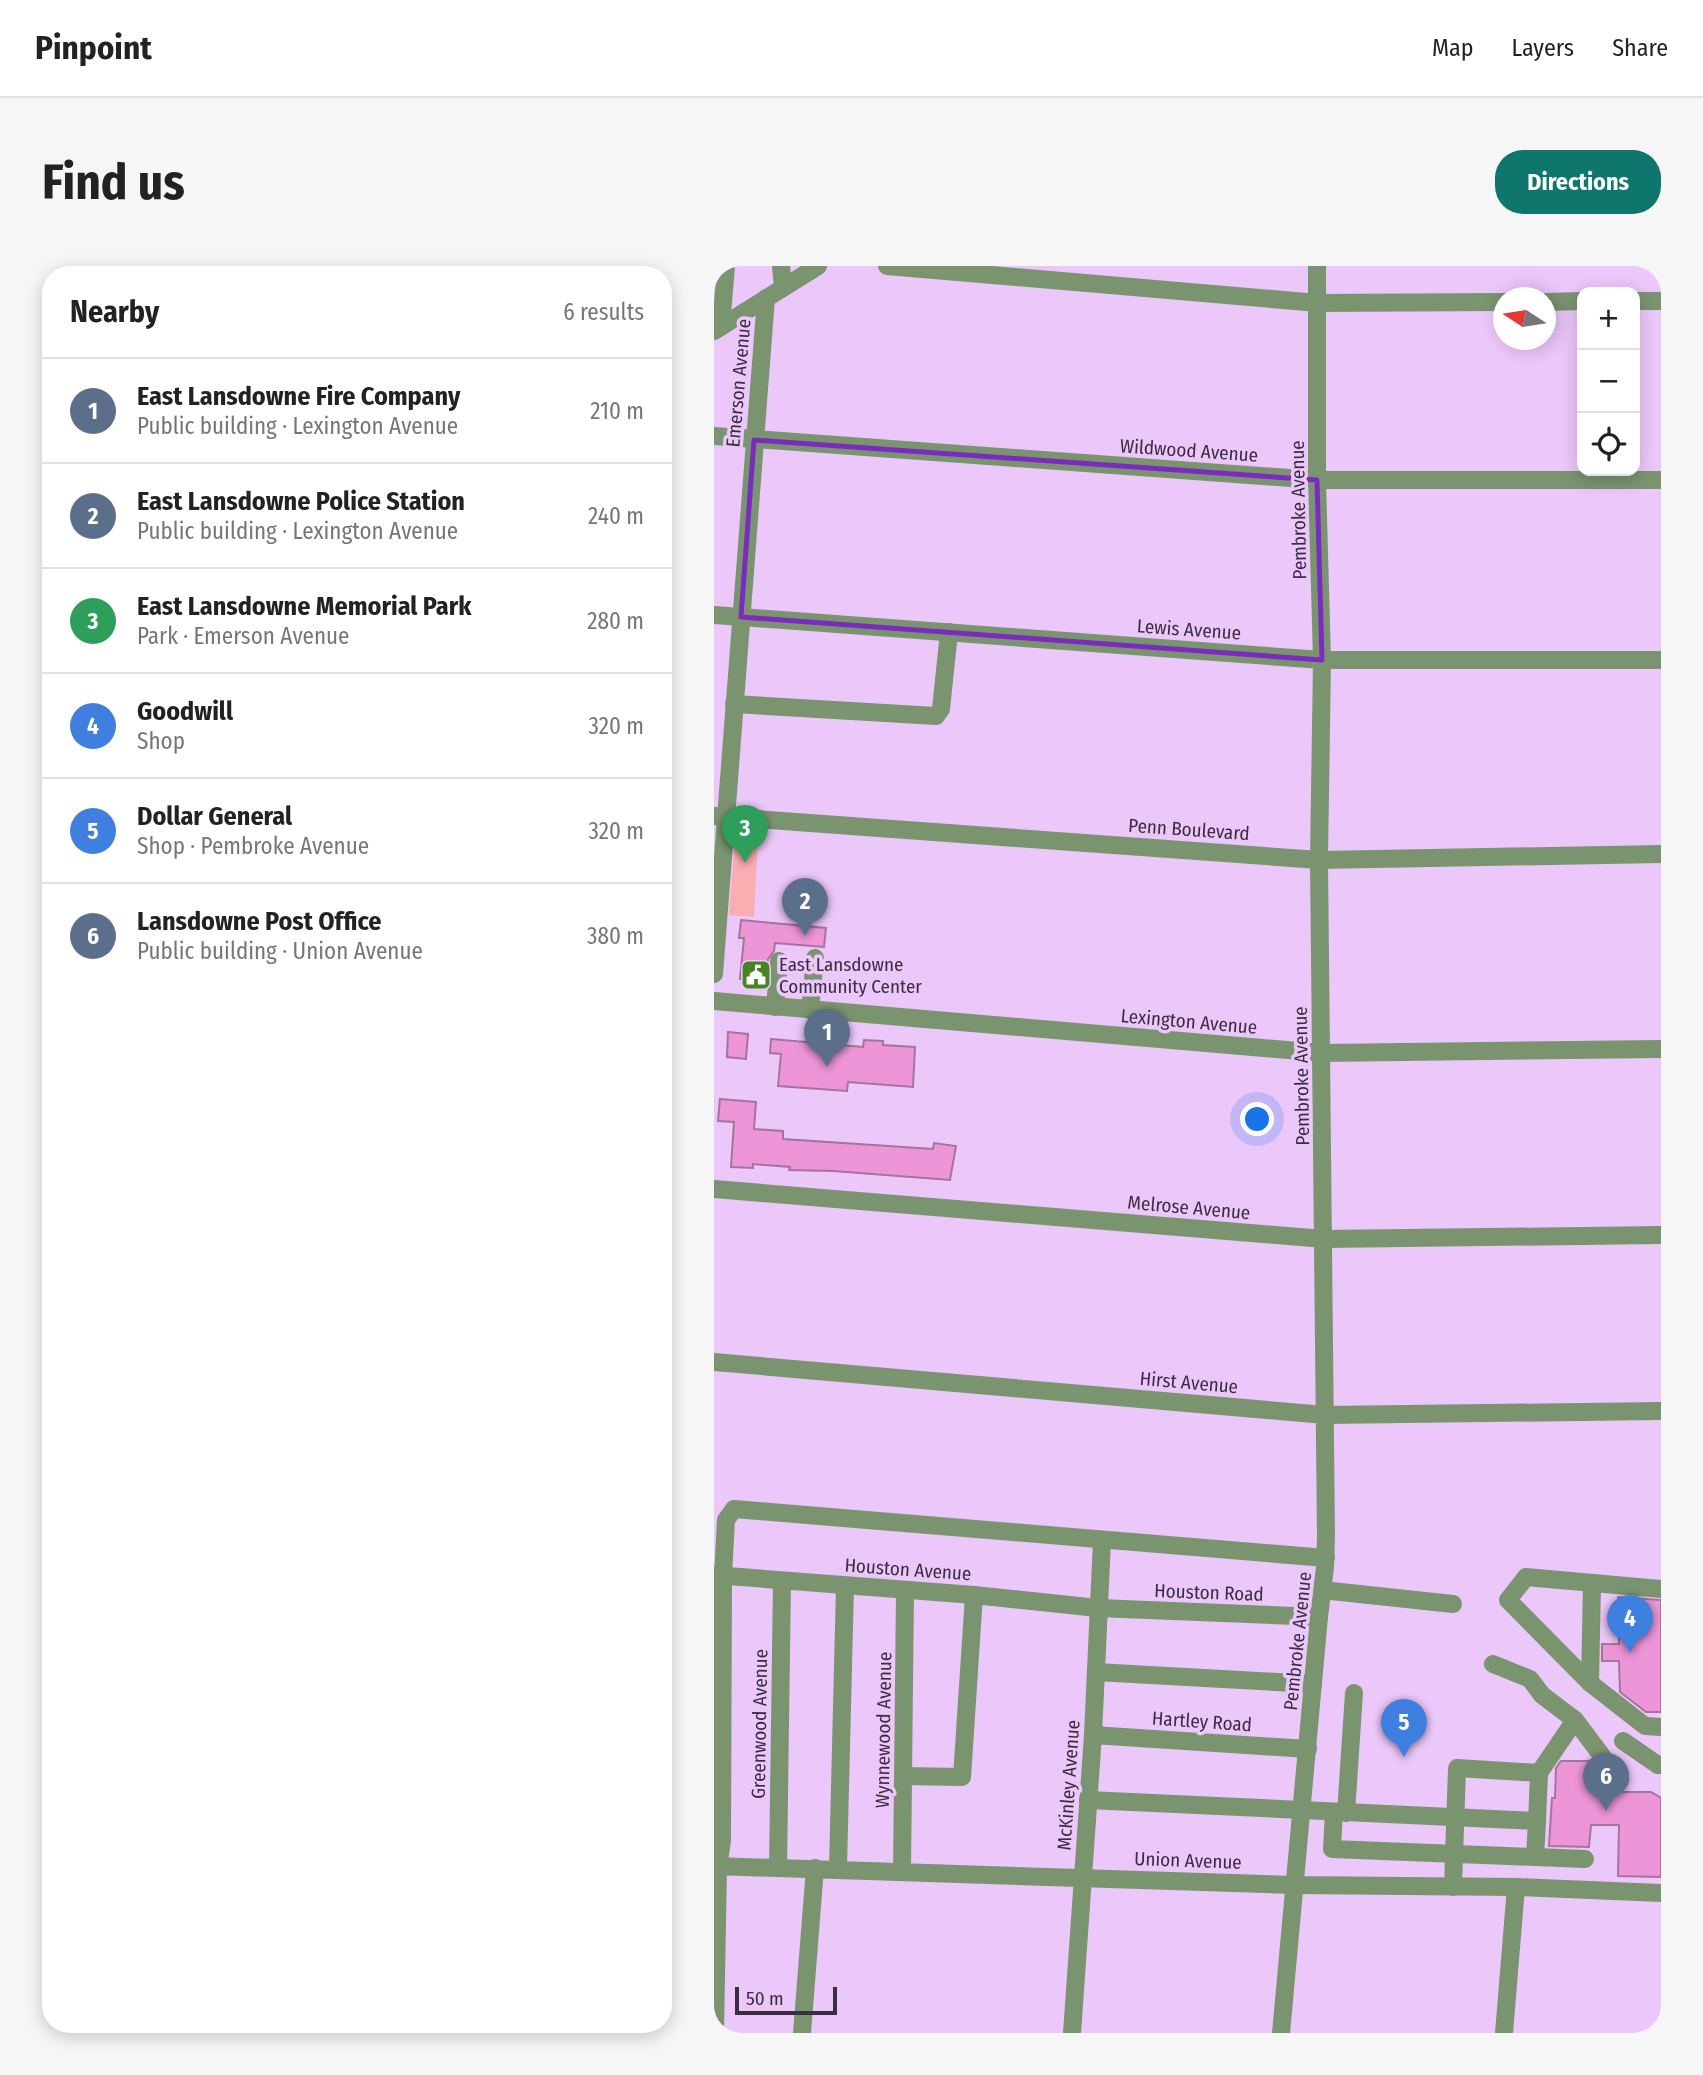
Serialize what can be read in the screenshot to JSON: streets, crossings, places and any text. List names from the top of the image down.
{
  "streets": {
    "street": [
      "Emerson Avenue",
      "Wildwood Avenue",
      "Pembroke Avenue",
      "Lewis Avenue",
      "Penn Boulevard",
      "Lexington Avenue",
      "Melrose Avenue",
      "Hirst Avenue",
      "Houston Avenue",
      "Houston Road",
      "Hartley Road",
      "Greenwood Avenue",
      "Wynnewood Avenue",
      "McKinley Avenue",
      "Union Avenue"
    ]
  },
  "crossings": [
    ["Emerson Avenue", "Wildwood Avenue"],
    ["Emerson Avenue", "Lewis Avenue"],
    ["Emerson Avenue", "Penn Boulevard"],
    ["Wildwood Avenue", "Pembroke Avenue"],
    ["Pembroke Avenue", "Lewis Avenue"],
    ["Pembroke Avenue", "Penn Boulevard"],
    ["Pembroke Avenue", "Lexington Avenue"],
    ["Pembroke Avenue", "Melrose Avenue"],
    ["Pembroke Avenue", "Hirst Avenue"],
    ["Pembroke Avenue", "Houston Road"],
    ["Pembroke Avenue", "Hartley Road"],
    ["Pembroke Avenue", "Union Avenue"],
    ["Houston Avenue", "Houston Road"],
    ["Houston Avenue", "Greenwood Avenue"],
    ["Houston Avenue", "Wynnewood Avenue"],
    ["Houston Avenue", "McKinley Avenue"],
    ["Houston Road", "McKinley Avenue"],
    ["Hartley Road", "McKinley Avenue"],
    ["Greenwood Avenue", "Union Avenue"],
    ["Wynnewood Avenue", "Union Avenue"],
    ["McKinley Avenue", "Union Avenue"]
  ],
  "places": {
    "public building": ["East Lansdowne Community Center"]
  },
  "scale_bar": "50 m",
  "north": "left",
  "page": {
    "header": "Pinpoint",
    "nav": ["Map", "Layers", "Share"],
    "buttons": "Directions",
    "title": "Find us",
    "heading": ["Nearby", "6 results"],
    "map_buttons": ["+", "−"],
    "list": [
      {
        "mark": "1",
        "name": "East Lansdowne Fire Company",
        "note": "Public building · Lexington Avenue",
        "value": "210 m"
      },
      {
        "mark": "2",
        "name": "East Lansdowne Police Station",
        "note": "Public building · Lexington Avenue",
        "value": "240 m"
      },
      {
        "mark": "3",
        "name": "East Lansdowne Memorial Park",
        "note": "Park · Emerson Avenue",
        "value": "280 m"
      },
      {
        "mark": "4",
        "name": "Goodwill",
        "note": "Shop",
        "value": "320 m"
      },
      {
        "mark": "5",
        "name": "Dollar General",
        "note": "Shop · Pembroke Avenue",
        "value": "320 m"
      },
      {
        "mark": "6",
        "name": "Lansdowne Post Office",
        "note": "Public building · Union Avenue",
        "value": "380 m"
      }
    ],
    "pins": [
      "3",
      "2",
      "1",
      "4",
      "5",
      "6"
    ],
    "scale": "50 m"
  }
}
